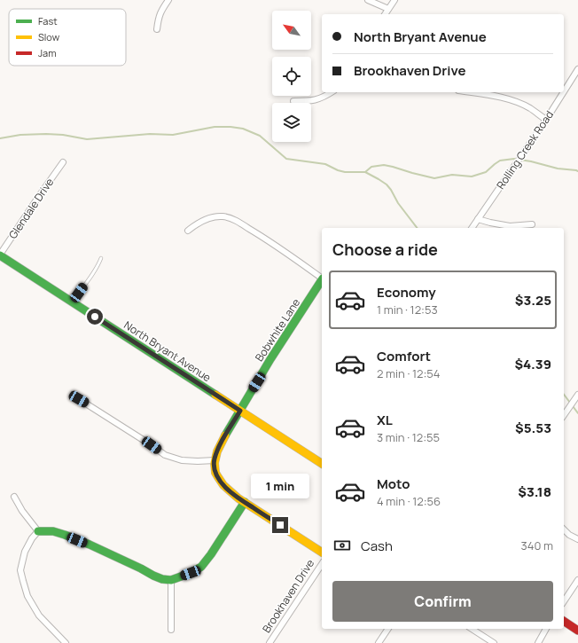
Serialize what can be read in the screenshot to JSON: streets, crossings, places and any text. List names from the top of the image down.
{
  "streets": {
    "street": [
      "Rolling Creek Road",
      "Glendale Drive",
      "Bobwhite Lane",
      "North Bryant Avenue",
      "Brookhaven Drive"
    ]
  },
  "crossings": [
    ["Glendale Drive", "North Bryant Avenue"],
    ["Bobwhite Lane", "North Bryant Avenue"]
  ],
  "legend": ["Fast", "Slow", "Jam"],
  "north": "top left",
  "page": {
    "banner": ["North Bryant Avenue", "Brookhaven Drive"],
    "heading": "Choose a ride",
    "list": [
      {
        "name": "Economy",
        "note": "1 min · 12:53",
        "value": "$3.25"
      },
      {
        "name": "Comfort",
        "note": "2 min · 12:54",
        "value": "$4.39"
      },
      {
        "name": "XL",
        "note": "3 min · 12:55",
        "value": "$5.53"
      },
      {
        "name": "Moto",
        "note": "4 min · 12:56",
        "value": "$3.18"
      }
    ],
    "bubble": "1 min",
    "pay": ["Cash", "340 m"],
    "buttons": "Confirm"
  }
}
